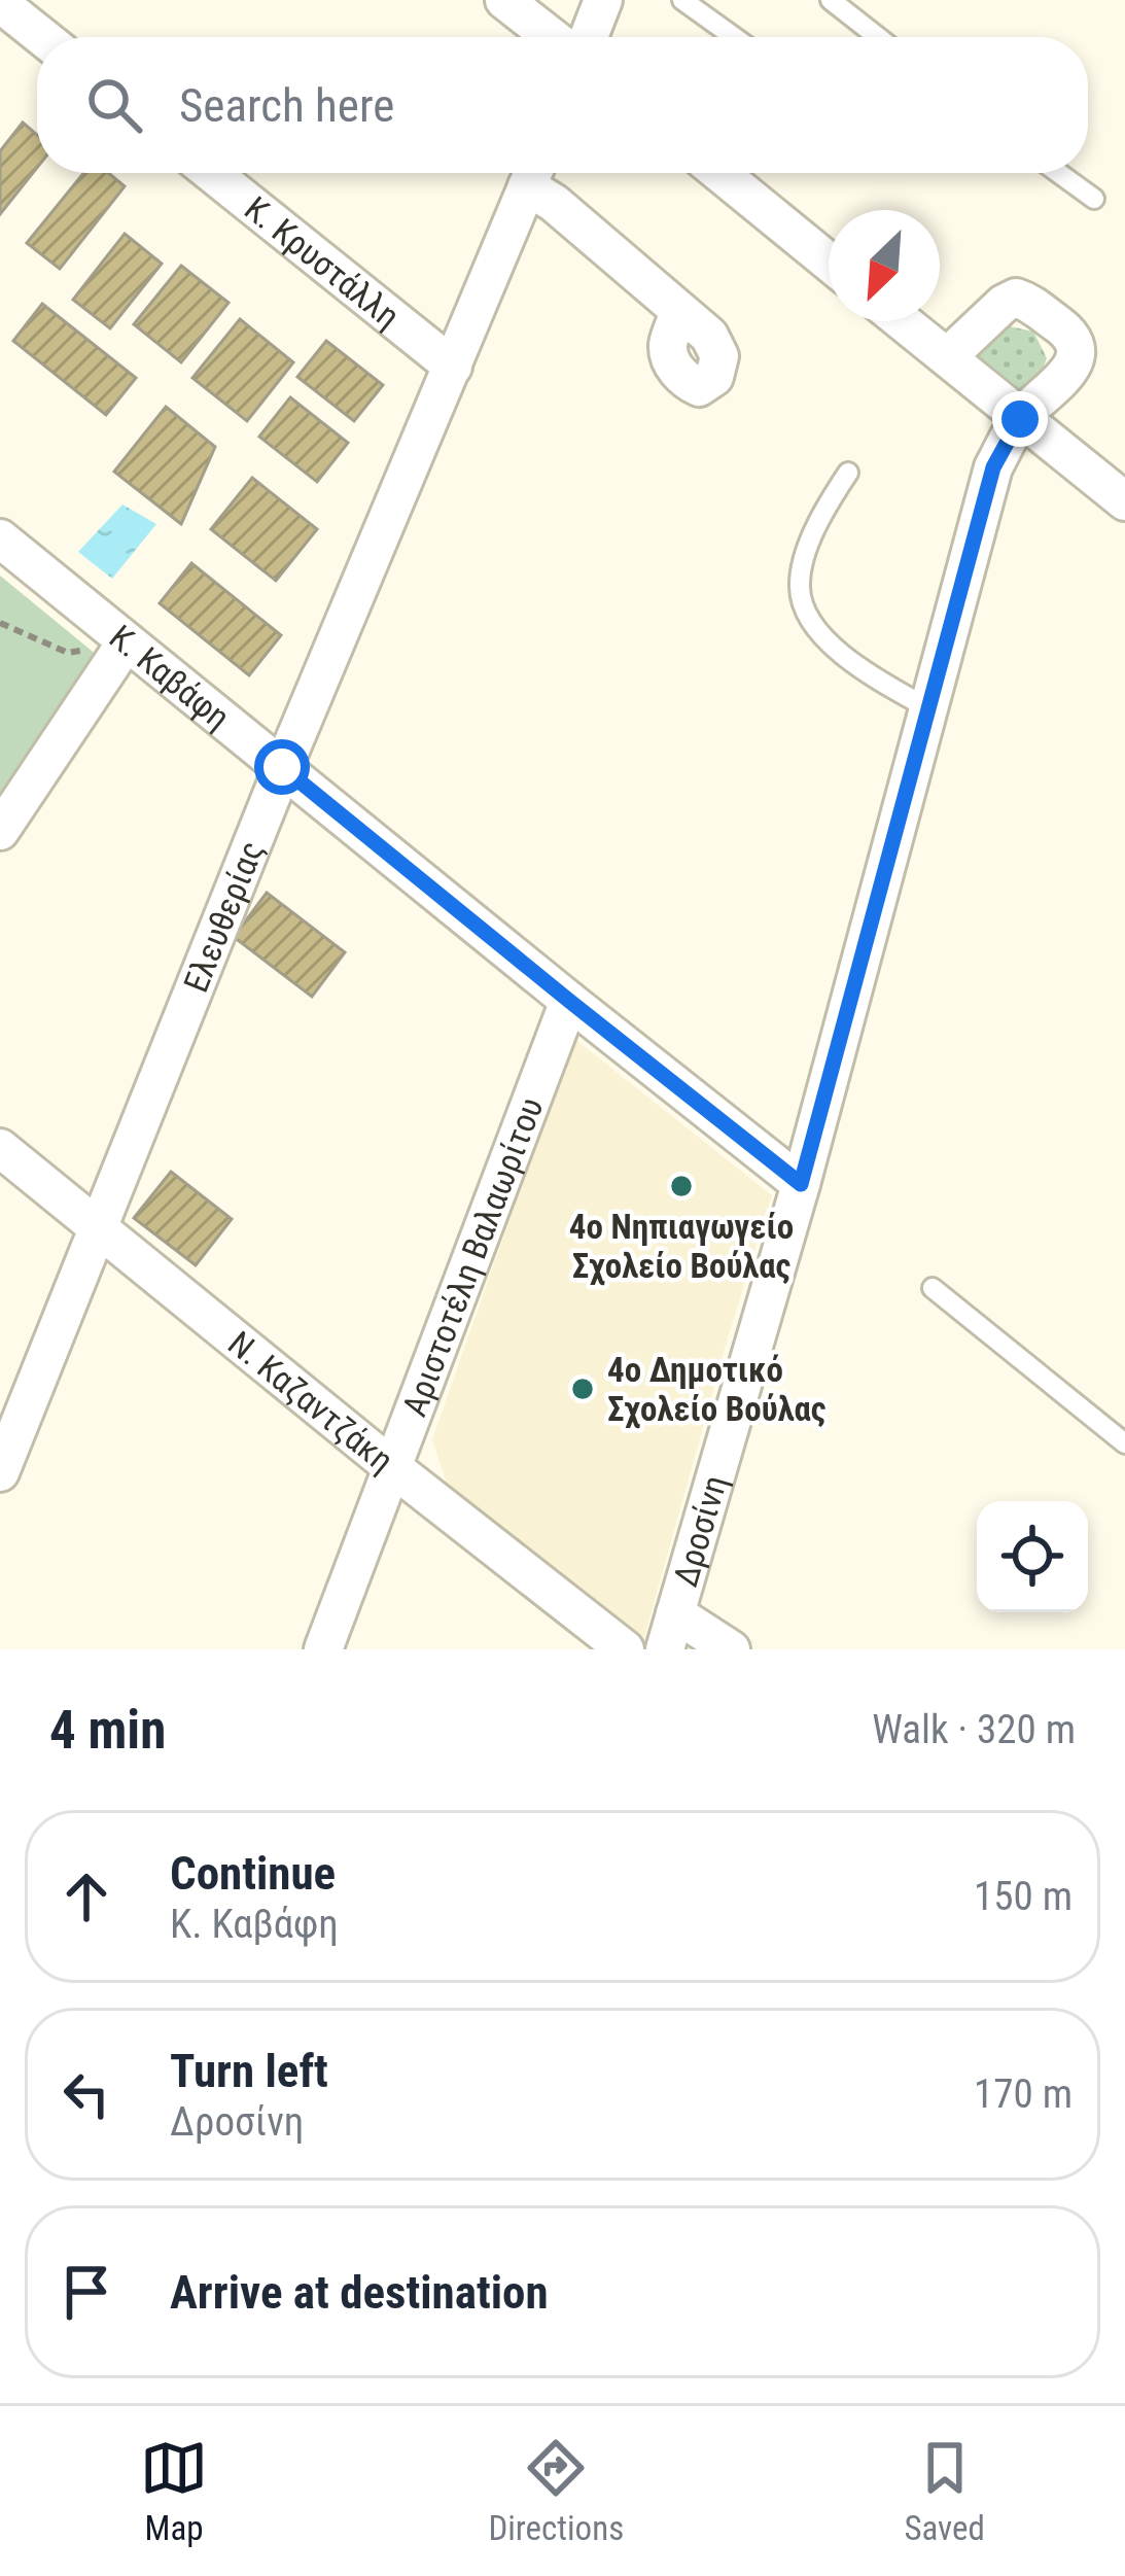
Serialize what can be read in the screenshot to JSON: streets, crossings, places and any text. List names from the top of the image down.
{
  "streets": {
    "street": [
      "Κ. Κρυστάλλη",
      "Κ. Καβάφη",
      "Ελευθερίας",
      "Αριστοτέλη Βαλαωρίτου",
      "Ν. Καζαντζάκη",
      "Δροσίνη"
    ]
  },
  "crossings": [
    ["Κ. Κρυστάλλη", "Ελευθερίας"],
    ["Κ. Καβάφη", "Ελευθερίας"],
    ["Κ. Καβάφη", "Αριστοτέλη Βαλαωρίτου"],
    ["Κ. Καβάφη", "Δροσίνη"],
    ["Ελευθερίας", "Ν. Καζαντζάκη"],
    ["Αριστοτέλη Βαλαωρίτου", "Ν. Καζαντζάκη"]
  ],
  "places": ["4ο Νηπιαγωγείο Σχολείο Βούλας", "4ο Δημοτικό Σχολείο Βούλας"],
  "north": "bottom left",
  "page": {
    "search": "Search here",
    "heading": ["4 min", "Walk · 320 m"],
    "list": [
      ["Continue", "Κ. Καβάφη", "150 m"],
      ["Turn left", "Δροσίνη", "170 m"],
      "Arrive at destination"
    ],
    "nav": ["Map", "Directions", "Saved"]
  }
}
